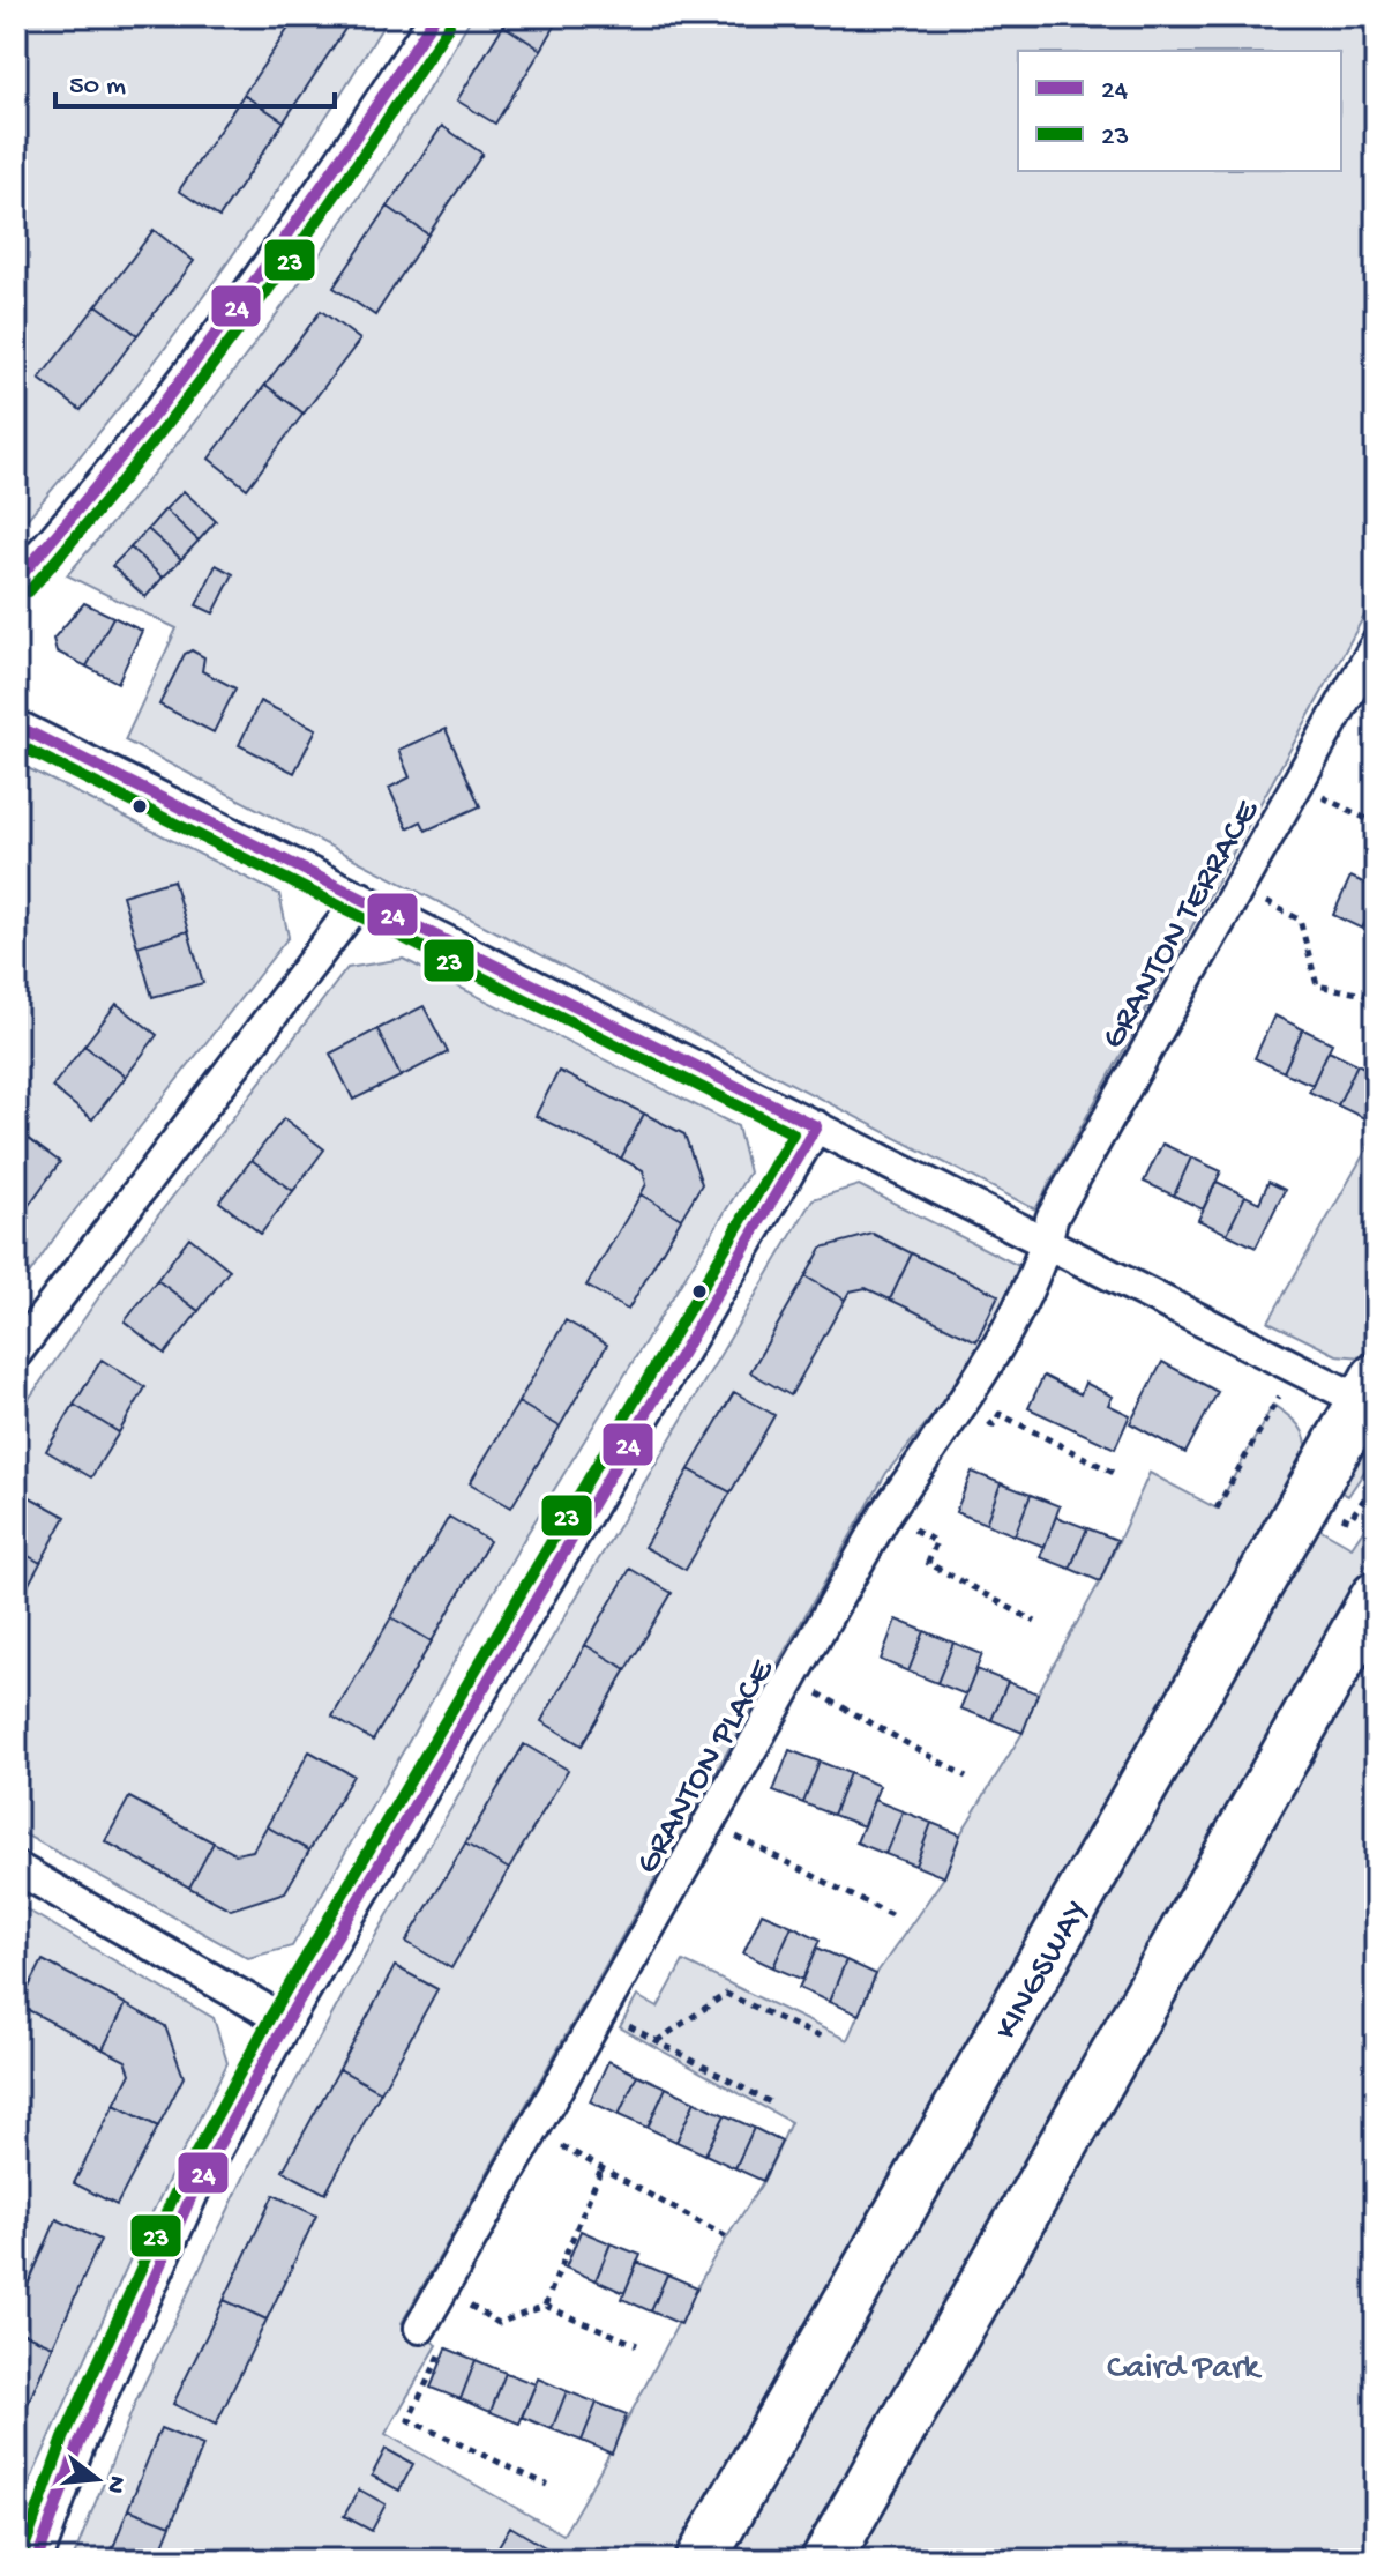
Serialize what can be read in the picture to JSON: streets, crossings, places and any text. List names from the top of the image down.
{
  "streets": {
    "highway": ["KINGSWAY"],
    "street": ["GRANTON TERRACE", "GRANTON PLACE"]
  },
  "crossings": [
    ["GRANTON TERRACE", "GRANTON PLACE"]
  ],
  "parks": ["Caird Park"],
  "lines": ["transit line 24", "transit line 23"],
  "legend": ["24", "23"],
  "scale_bar": "50 m",
  "north": "right"
}
